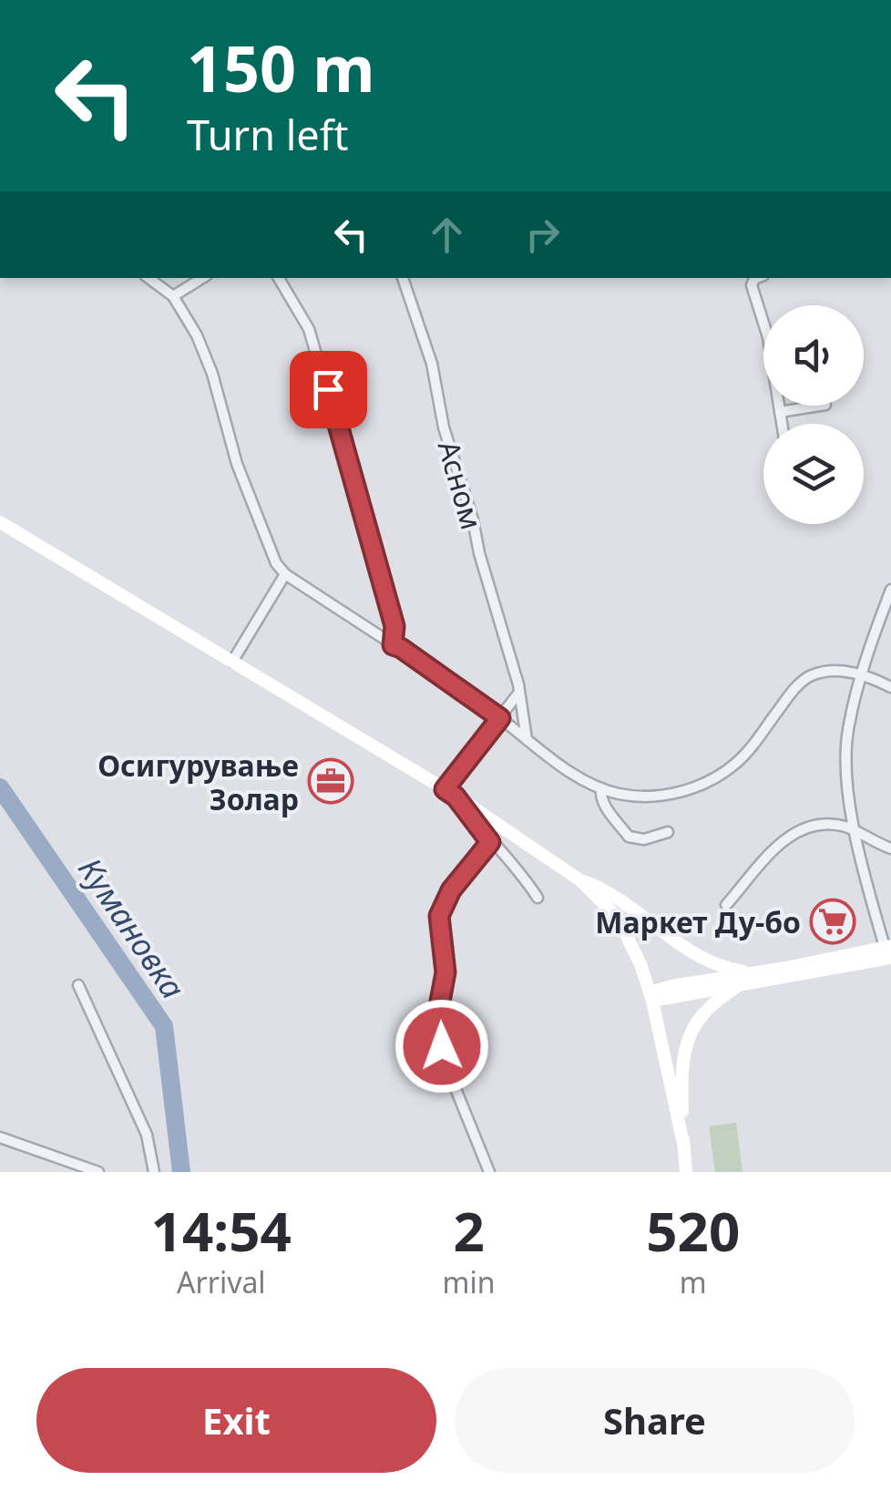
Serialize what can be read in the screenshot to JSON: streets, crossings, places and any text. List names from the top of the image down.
{
  "streets": {
    "street": ["Асном"]
  },
  "water": ["Кумановка"],
  "places": {
    "office": ["Осигурување Золар"],
    "supermarket": ["Маркет Ду-бо"]
  },
  "page": {
    "turn": ["150 m", "Turn left"],
    "eta": [
      "14:54",
      "Arrival",
      "2",
      "min",
      "520",
      "m"
    ],
    "buttons": ["Exit", "Share"]
  }
}
